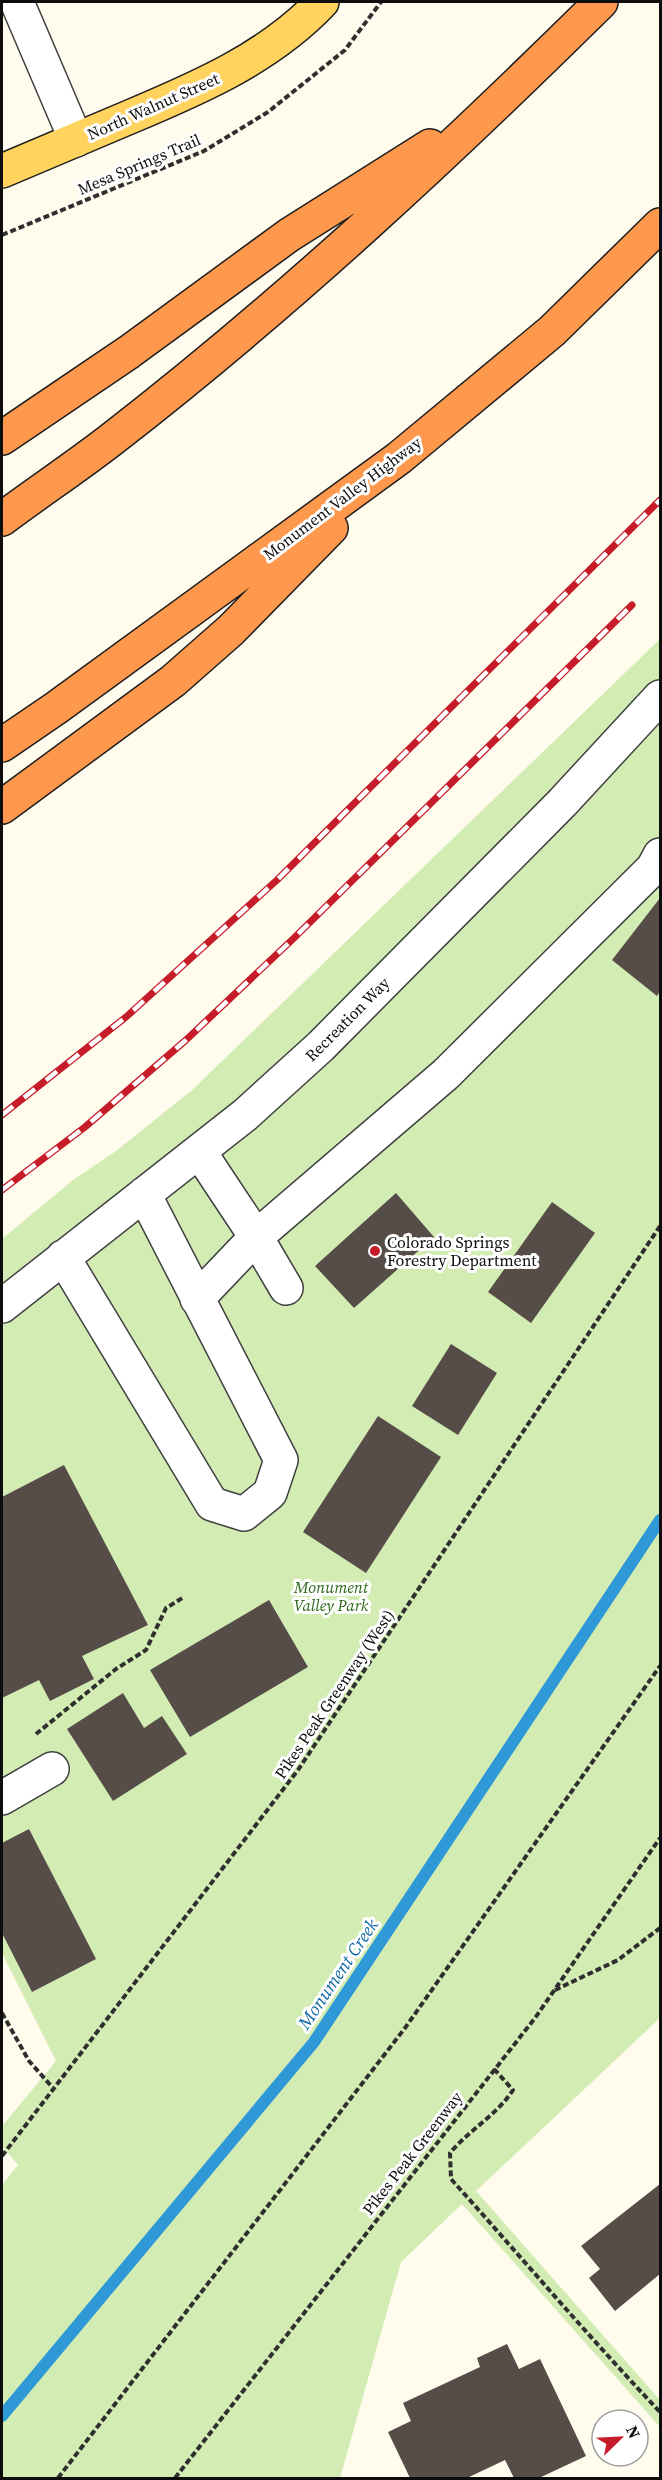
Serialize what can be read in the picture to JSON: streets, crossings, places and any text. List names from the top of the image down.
{
  "streets": {
    "highway": ["Monument Valley Highway"],
    "main road": ["North Walnut Street"],
    "street": ["Recreation Way"],
    "path": ["Mesa Springs Trail", "Pikes Peak Greenway (West)", "Pikes Peak Greenway"]
  },
  "water": ["Monument Creek"],
  "parks": ["Monument Valley Park"],
  "places": ["Colorado Springs Forestry Department"],
  "north": "top right"
}
